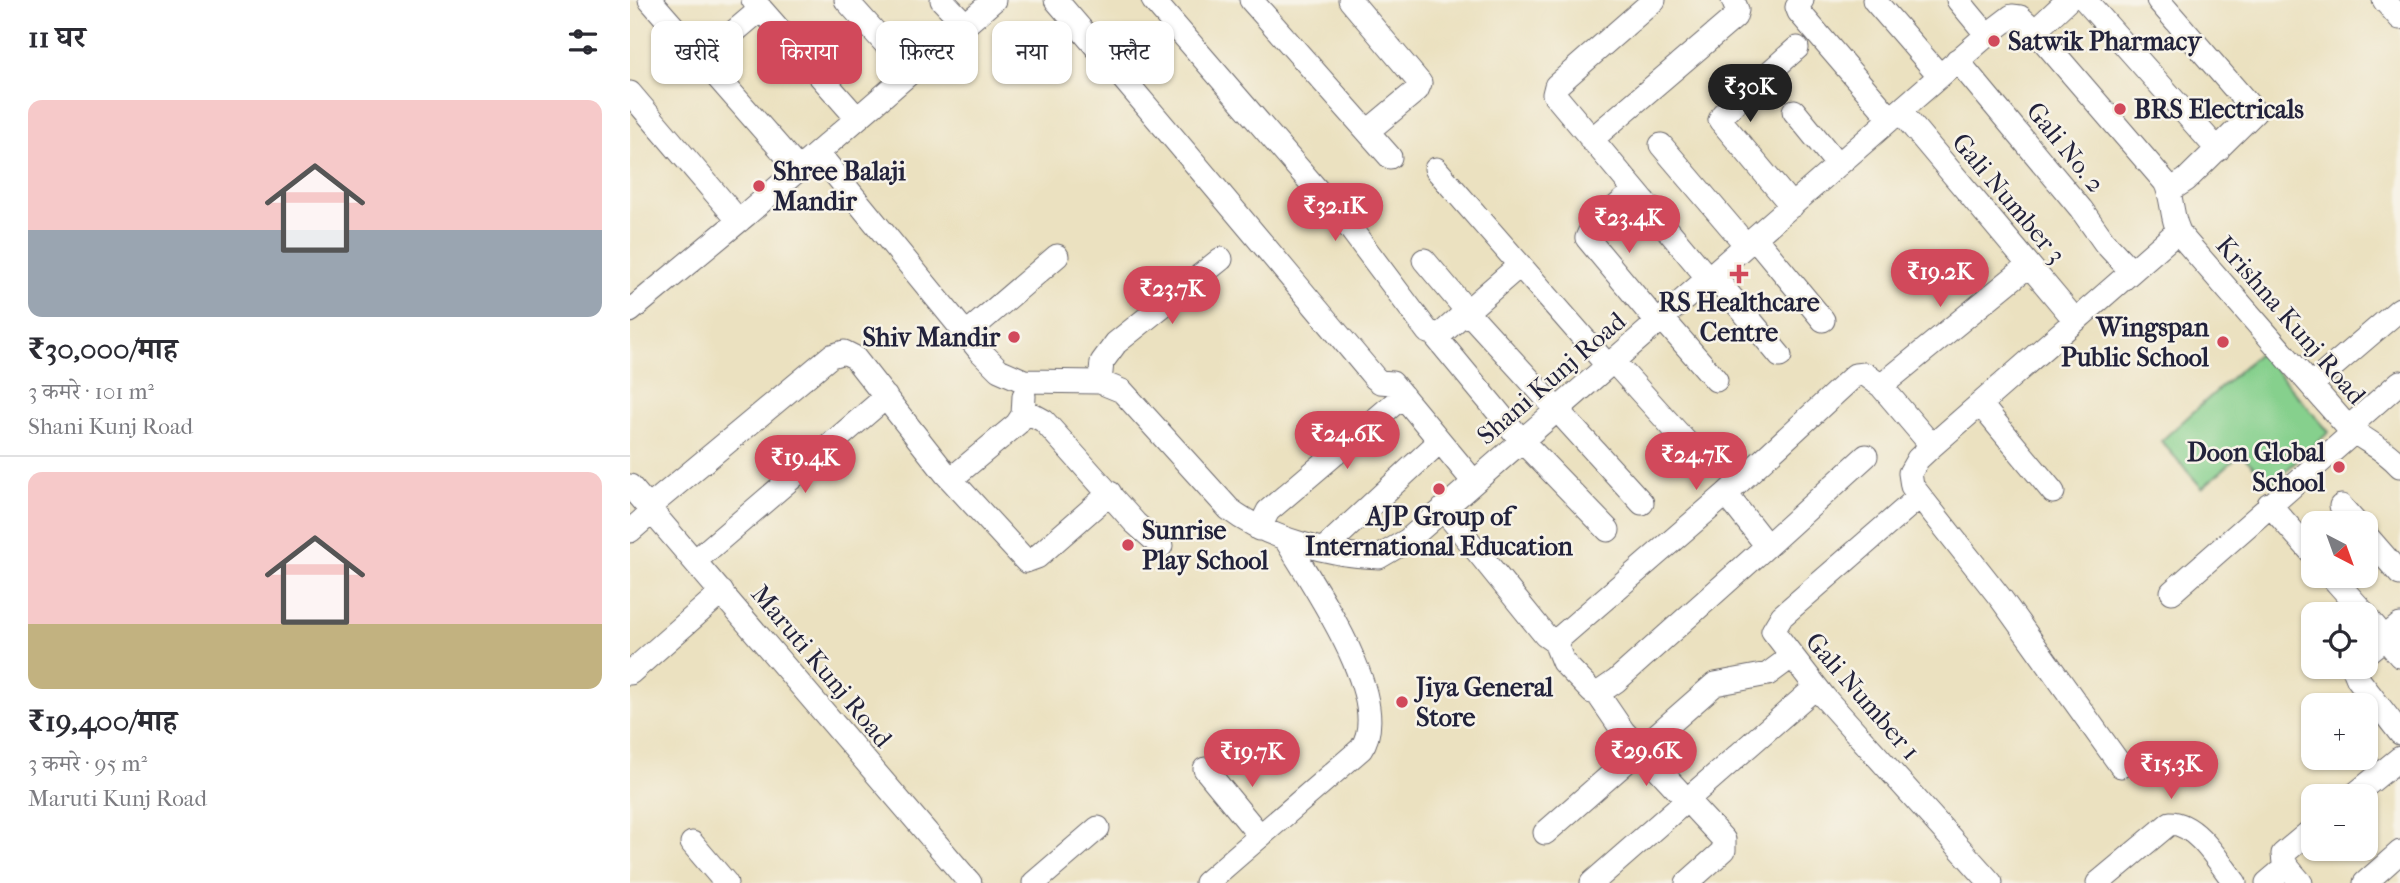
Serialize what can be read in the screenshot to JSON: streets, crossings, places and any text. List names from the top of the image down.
{
  "streets": {
    "street": [
      "Gali No. 2",
      "Gali Number 3",
      "Krishna Kunj Road",
      "Shani Kunj Road",
      "Maruti Kunj Road",
      "Gali Number 1"
    ]
  },
  "crossings": [
    ["Gali No. 2", "Shani Kunj Road"],
    ["Gali Number 3", "Shani Kunj Road"]
  ],
  "places": {
    "other": [
      "Satwik Pharmacy",
      "BRS Electricals",
      "Shree Balaji Mandir",
      "Shiv Mandir",
      "Wingspan Public School",
      "Doon Global School",
      "AJP Group of International Education",
      "Sunrise Play School",
      "Jiya General Store"
    ],
    "health": ["RS Healthcare Centre"]
  },
  "north": "bottom right",
  "page": {
    "heading": "11 घर",
    "chip": [
      "खरीदें",
      "किराया",
      "फ़िल्टर",
      "नया",
      "फ़्लैट"
    ],
    "price": [
      "₹30K",
      "₹32.1K",
      "₹23.4K",
      "₹19.2K",
      "₹23.7K",
      "₹24.6K",
      "₹24.7K",
      "₹19.4K",
      "₹29.6K",
      "₹19.7K",
      "₹15.3K"
    ],
    "list": [
      {
        "name": "₹30,000/माह",
        "note": "3 कमरे · 101 m² · Shani Kunj Road"
      },
      {
        "name": "₹19,400/माह",
        "note": "3 कमरे · 95 m² · Maruti Kunj Road"
      }
    ],
    "map_buttons": ["+", "−"]
  }
}
